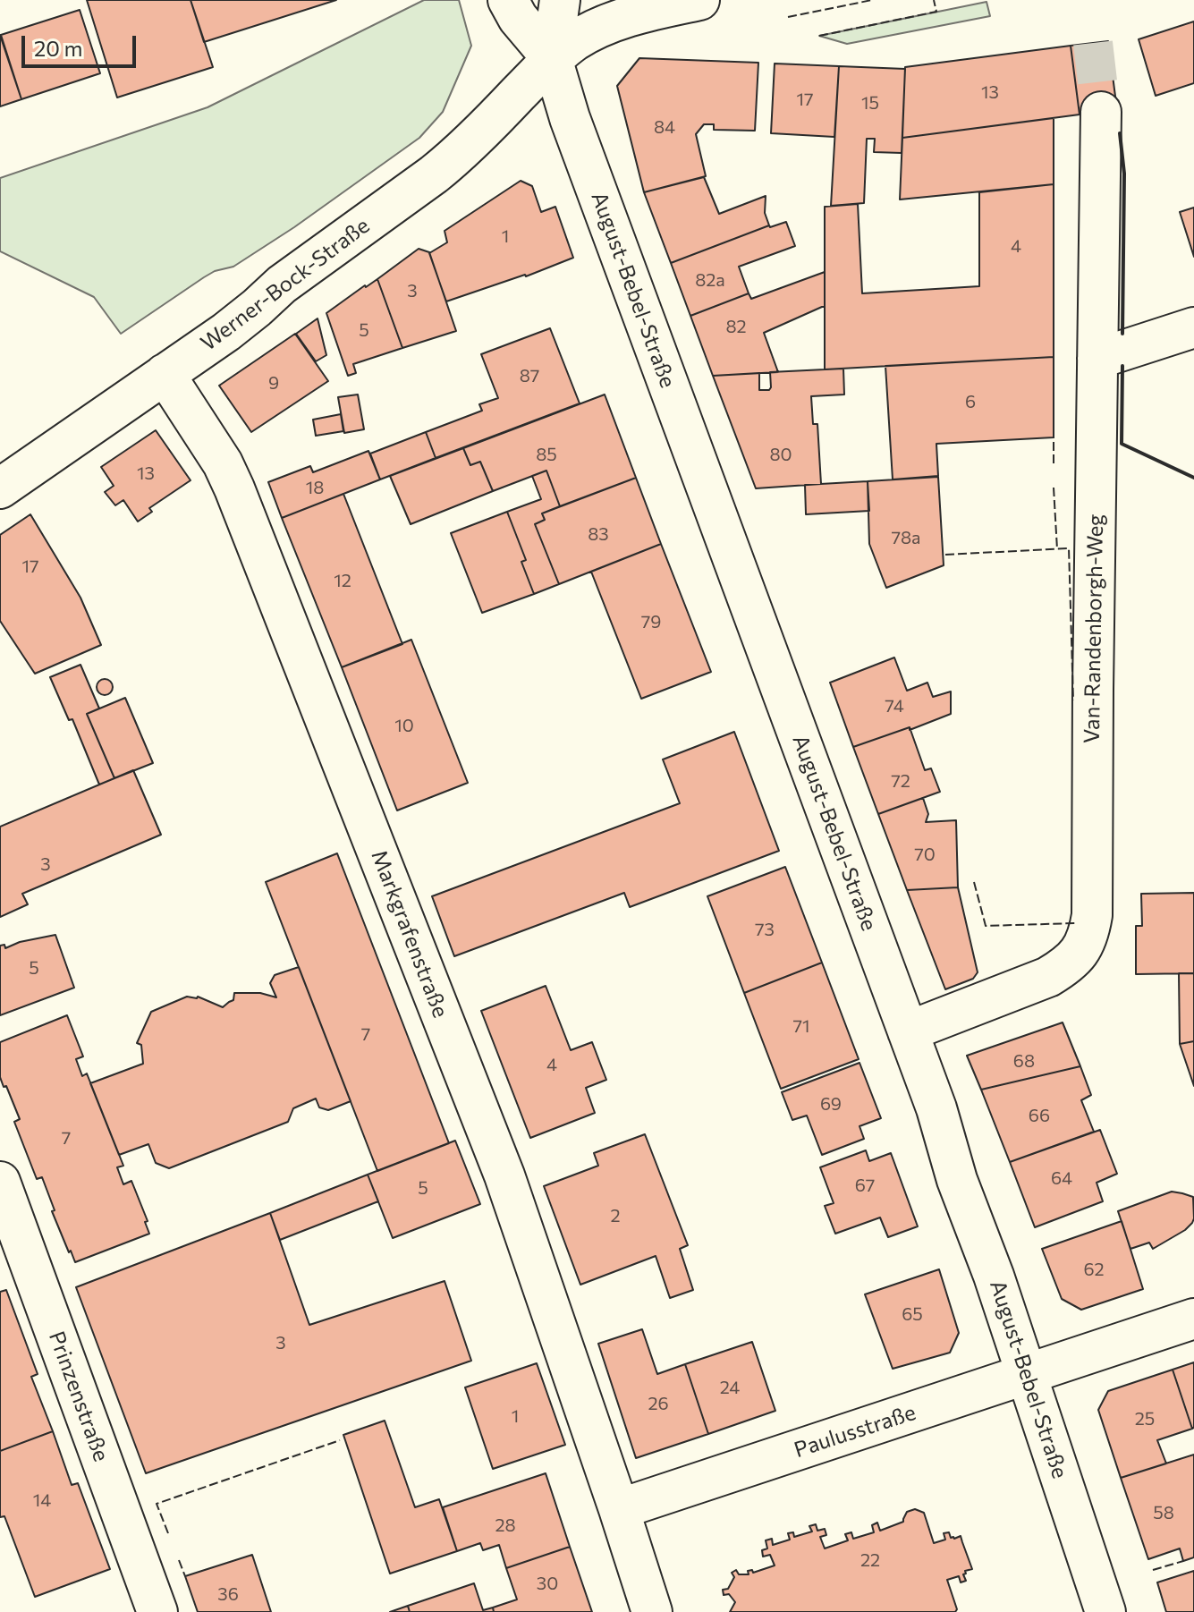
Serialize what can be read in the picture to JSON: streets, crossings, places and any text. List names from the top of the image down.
{
  "streets": {
    "street": [
      "Werner-Bock-Straße",
      "August-Bebel-Straße",
      "Van-Randenborgh-Weg",
      "Markgrafenstraße",
      "Prinzenstraße",
      "Paulusstraße"
    ]
  },
  "crossings": [
    ["Werner-Bock-Straße", "August-Bebel-Straße"],
    ["Werner-Bock-Straße", "Markgrafenstraße"],
    ["August-Bebel-Straße", "Van-Randenborgh-Weg"],
    ["August-Bebel-Straße", "Paulusstraße"],
    ["Markgrafenstraße", "Paulusstraße"]
  ],
  "house_numbers": [
    "13",
    "17",
    "15",
    "84",
    "1",
    "4",
    "82a",
    "3",
    "82",
    "5",
    "87",
    "9",
    "6",
    "85",
    "80",
    "13",
    "18",
    "83",
    "78a",
    "17",
    "12",
    "79",
    "74",
    "10",
    "72",
    "70",
    "3",
    "73",
    "5",
    "71",
    "7",
    "68",
    "4",
    "69",
    "66",
    "7",
    "64",
    "67",
    "5",
    "2",
    "62",
    "65",
    "3",
    "24",
    "26",
    "1",
    "25",
    "14",
    "58",
    "28",
    "22",
    "30",
    "36"
  ],
  "scale_bar": "20 m"
}
